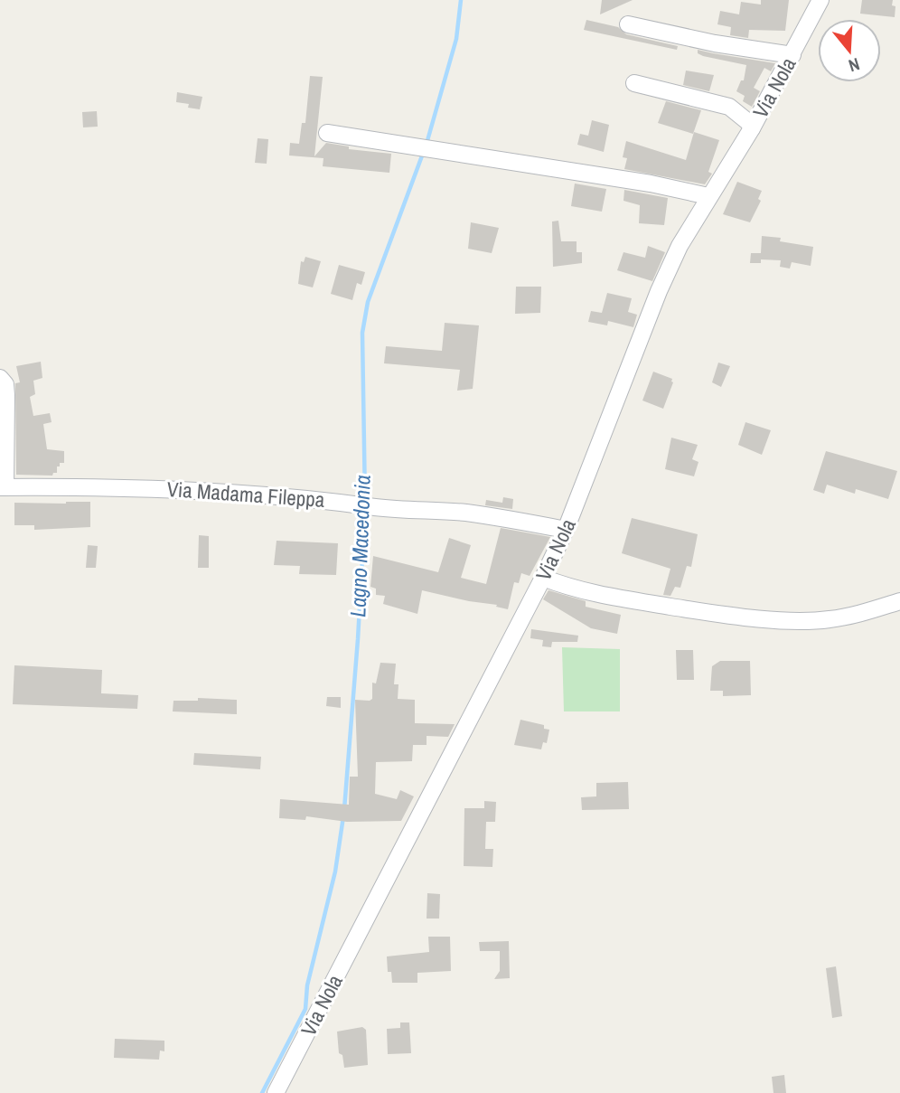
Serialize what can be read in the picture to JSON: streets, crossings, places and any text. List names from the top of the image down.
{
  "streets": {
    "street": ["Via Nola", "Via Madama Fileppa"]
  },
  "crossings": [
    ["Via Nola", "Via Madama Fileppa"]
  ],
  "water": ["Lagno Macedonia"],
  "north": "bottom"
}
